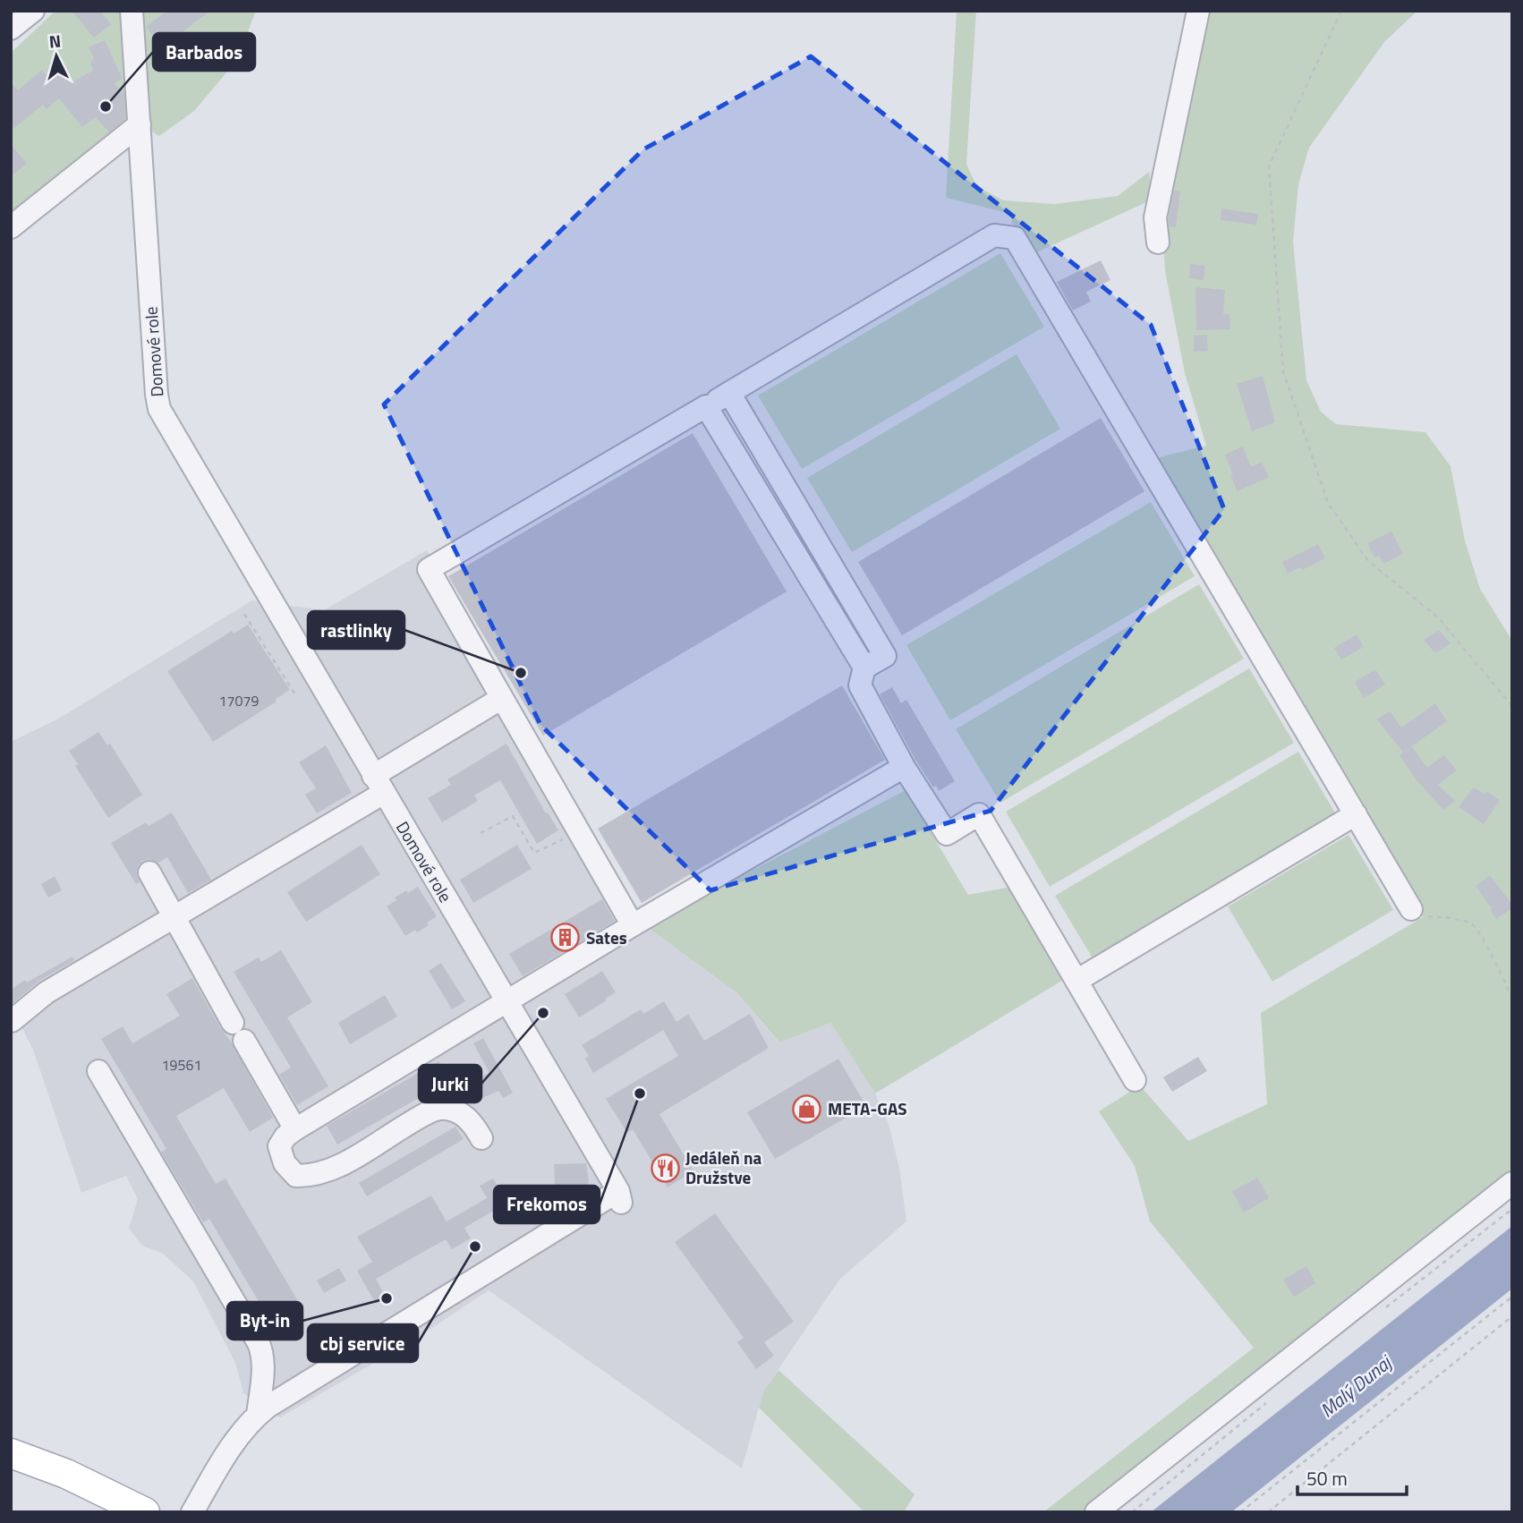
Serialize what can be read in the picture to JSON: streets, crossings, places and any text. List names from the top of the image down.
{
  "streets": {
    "street": ["Domové role"]
  },
  "water": ["Malý Dunaj"],
  "places": {
    "other": [
      "Barbados",
      "rastlinky",
      "Jurki",
      "Frekomos",
      "cbj service",
      "Byt-in"
    ],
    "building": ["Sates"],
    "shop": ["META-GAS"],
    "restaurant": ["Jedáleň na Družstve"]
  },
  "house_numbers": ["17079", "19561"],
  "scale_bar": "50 m",
  "north": "top"
}
